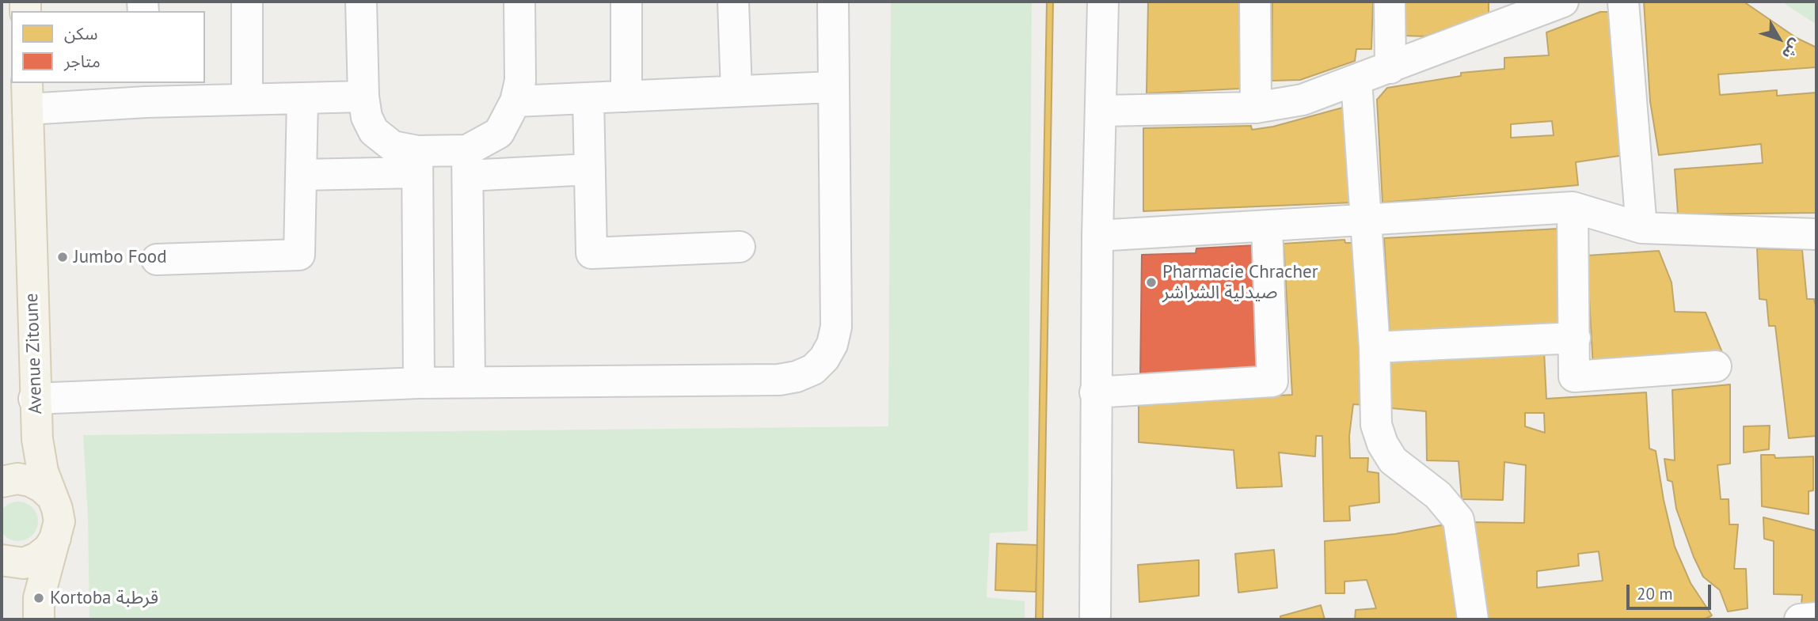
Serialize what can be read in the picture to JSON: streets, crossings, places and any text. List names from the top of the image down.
{
  "streets": {
    "main road": ["Avenue Zitoune"]
  },
  "places": ["Jumbo Food", "Pharmacie Chracher صيدلية الشراشر", "Kortoba قرطبة"],
  "legend": ["سكن", "متاجر"],
  "scale_bar": "20 m",
  "north": "bottom right"
}
